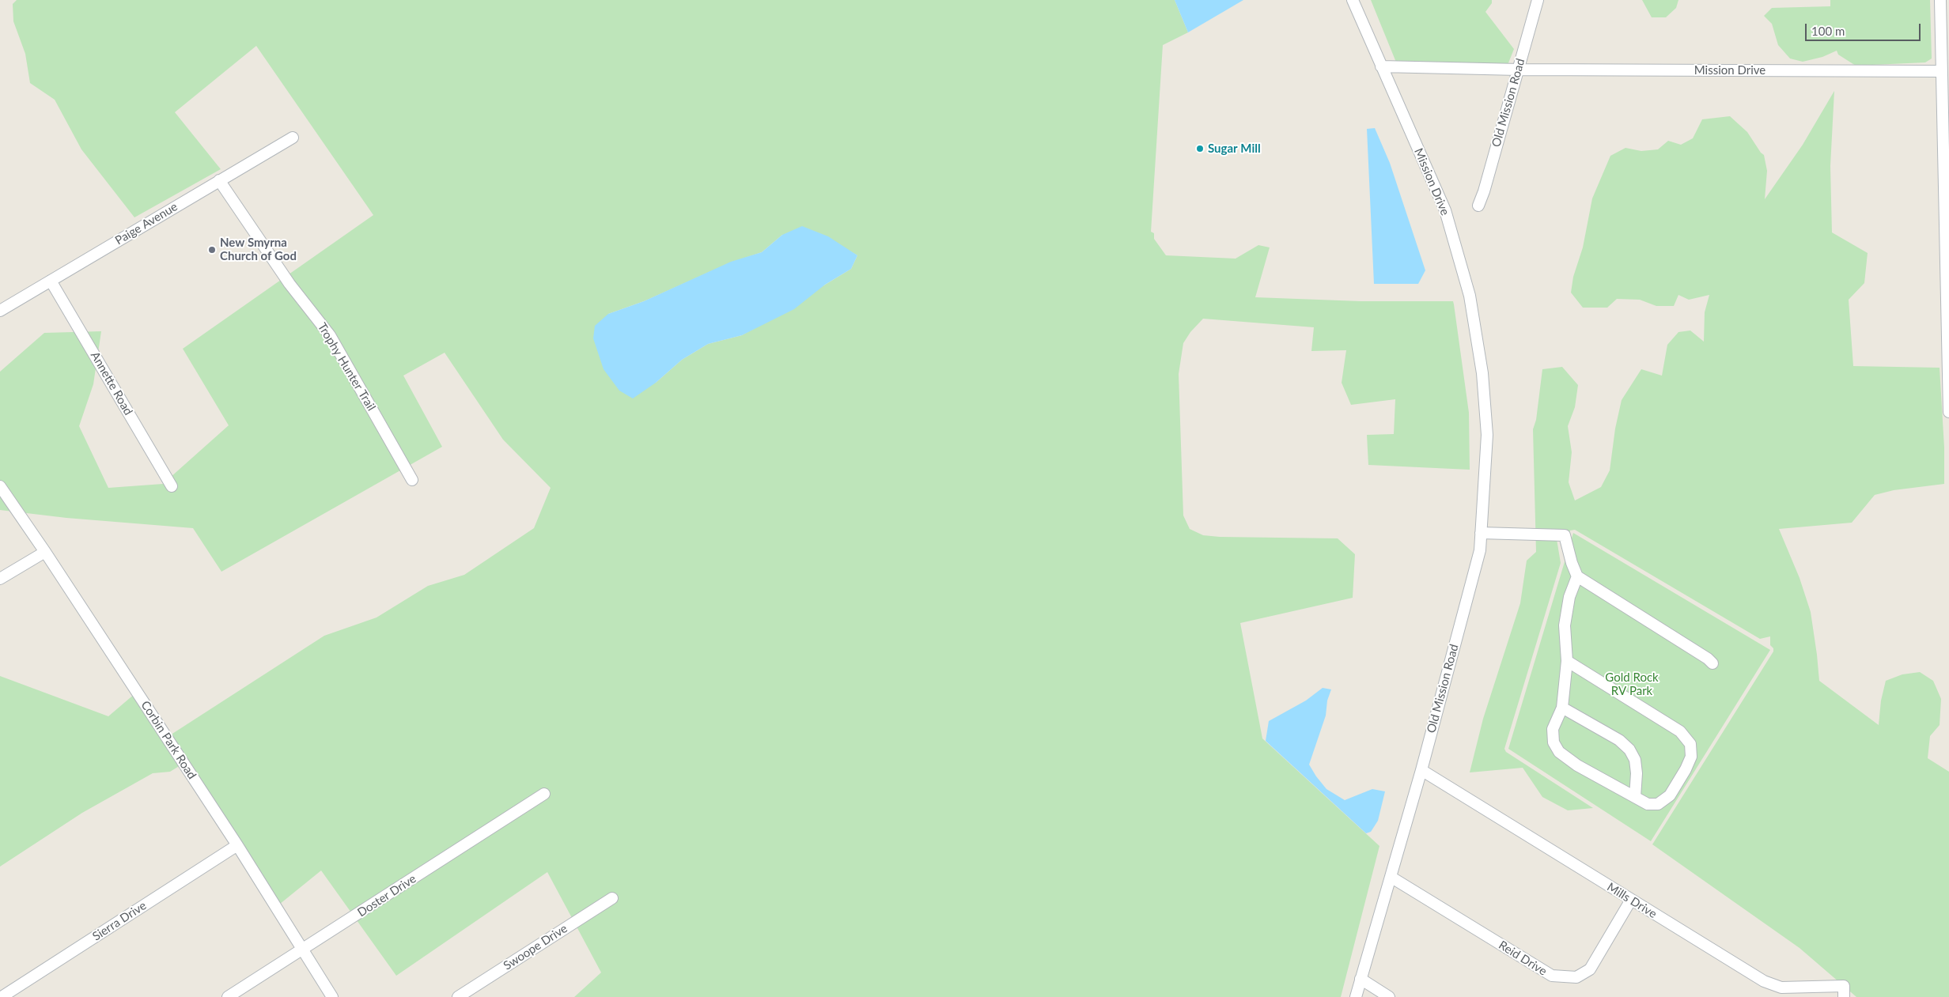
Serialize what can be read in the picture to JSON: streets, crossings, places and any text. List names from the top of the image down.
{
  "streets": {
    "street": [
      "Mission Drive",
      "Old Mission Road",
      "Paige Avenue",
      "Trophy Hunter Trail",
      "Annette Road",
      "Corbin Park Road",
      "Doster Drive",
      "Mills Drive",
      "Sierra Drive",
      "Swoope Drive",
      "Reid Drive"
    ]
  },
  "crossings": [
    ["Mission Drive", "Old Mission Road"],
    ["Old Mission Road", "Mills Drive"],
    ["Old Mission Road", "Reid Drive"],
    ["Paige Avenue", "Trophy Hunter Trail"],
    ["Paige Avenue", "Annette Road"],
    ["Corbin Park Road", "Doster Drive"],
    ["Corbin Park Road", "Sierra Drive"],
    ["Mills Drive", "Reid Drive"]
  ],
  "parks": ["Gold Rock RV Park"],
  "places": ["Sugar Mill", "New Smyrna Church of God"],
  "scale_bar": "100 m"
}
